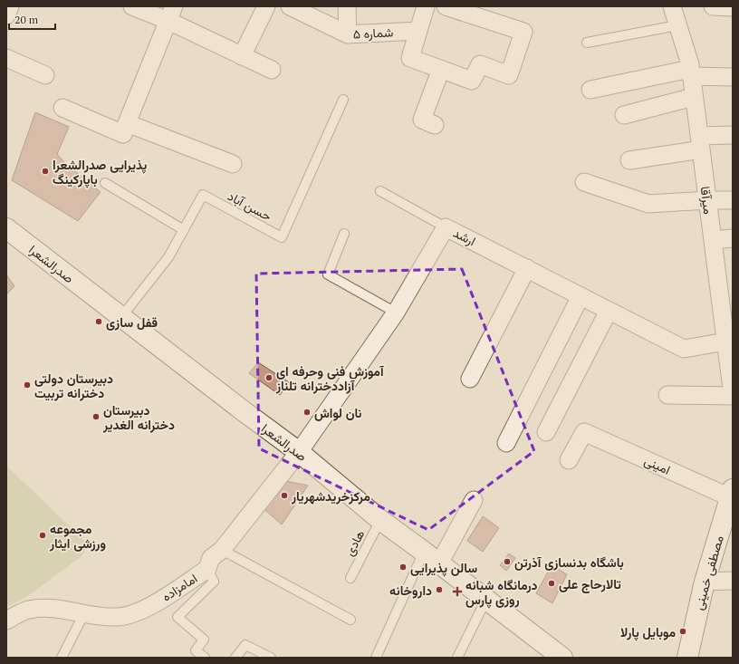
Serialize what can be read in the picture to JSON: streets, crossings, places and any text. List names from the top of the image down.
{
  "streets": {
    "main road": ["صدرالشعرا", "مصطفی خمینی"],
    "street": [
      "شماره ۵",
      "میرآقا",
      "ارشد",
      "امینی",
      "امامزاده"
    ],
    "lane": ["حسن آباد", "هادی"]
  },
  "crossings": [
    ["میرآقا", "ارشد"],
    ["حسن آباد", "صدرالشعرا"],
    ["ارشد", "صدرالشعرا"],
    ["ارشد", "امامزاده"],
    ["صدرالشعرا", "هادی"],
    ["صدرالشعرا", "امامزاده"],
    ["امینی", "مصطفی خمینی"]
  ],
  "places": {
    "other": [
      "پذیرایی صدرالشعرا باپارکینگ",
      "قفل سازی",
      "آموزش فنی وحرفه ای آزاددخترانه تلناز",
      "دبیرستان دولتی دخترانه تربیت",
      "نان لواش",
      "دبیرستان دخترانه الغدیر",
      "مرکزخریدشهریار",
      "مجموعه ورزشی ایثار",
      "باشگاه بدنسازی آذرتن",
      "سالن پذیرایی",
      "تالارحاج علی",
      "داروخانه",
      "موبایل پارلا"
    ],
    "health": ["درمانگاه شبانه روزی پارس"]
  },
  "scale_bar": "20 m"
}
